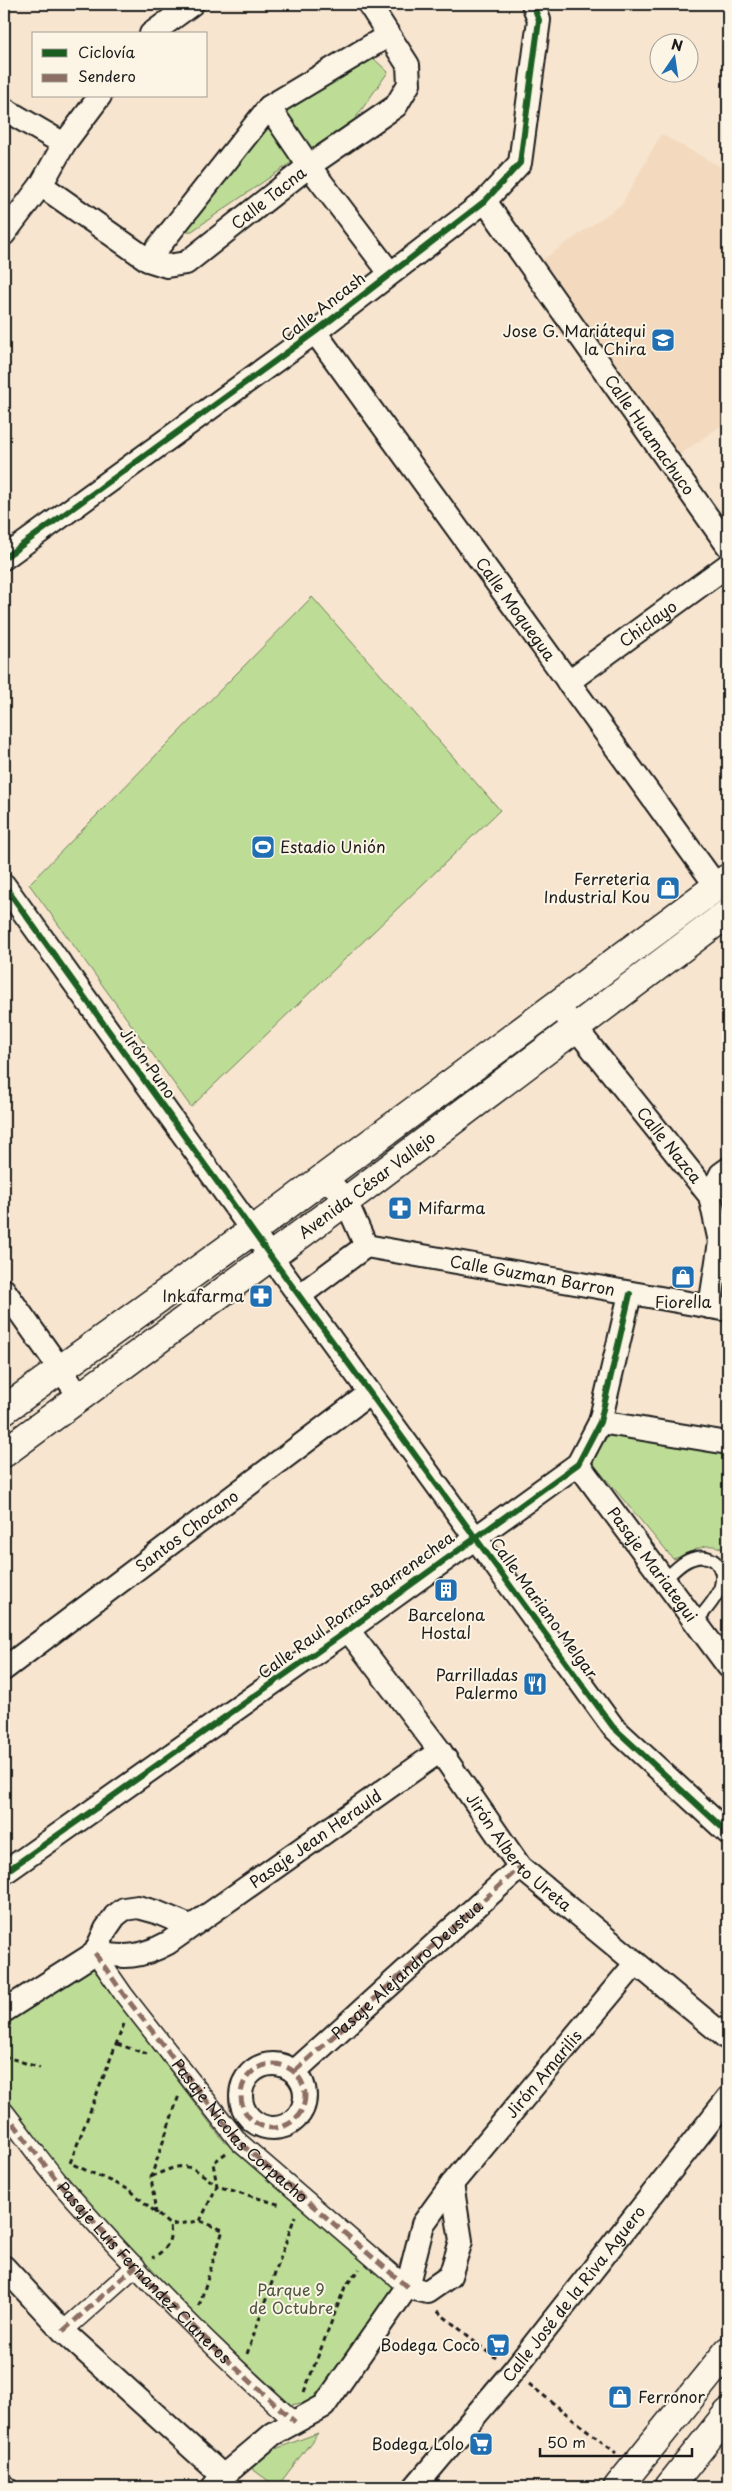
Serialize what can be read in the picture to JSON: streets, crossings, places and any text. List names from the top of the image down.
{
  "streets": {
    "main road": ["Avenida César Vallejo"],
    "street": [
      "Calle Tacna",
      "Calle Ancash",
      "Calle Huamachuco",
      "Calle Moquegua",
      "Chiclayo",
      "Jirón Puno",
      "Calle Nazca",
      "Calle Guzman Barron",
      "Santos Chocano",
      "Pasaje Mariategui",
      "Calle Raul Porras Barrenechea",
      "Calle Mariano Melgar",
      "Pasaje Jean Herauld",
      "Jirón Alberto Ureta",
      "Pasaje Alejandro Deustua",
      "Jirón Amarilis",
      "Pasaje Nicolas Corpacho",
      "Pasaje Luís Fernandez Cianeros",
      "Calle José de la Riva Aguero"
    ]
  },
  "crossings": [
    ["Calle Ancash", "Calle Huamachuco"],
    ["Calle Ancash", "Calle Moquegua"],
    ["Calle Moquegua", "Chiclayo"],
    ["Calle Moquegua", "Avenida César Vallejo"],
    ["Jirón Puno", "Avenida César Vallejo"],
    ["Jirón Puno", "Calle Mariano Melgar"],
    ["Calle Nazca", "Avenida César Vallejo"],
    ["Calle Nazca", "Calle Guzman Barron"],
    ["Avenida César Vallejo", "Calle Mariano Melgar"],
    ["Calle Guzman Barron", "Calle Raul Porras Barrenechea"],
    ["Santos Chocano", "Calle Mariano Melgar"],
    ["Pasaje Mariategui", "Calle Raul Porras Barrenechea"],
    ["Calle Raul Porras Barrenechea", "Calle Mariano Melgar"],
    ["Calle Raul Porras Barrenechea", "Jirón Alberto Ureta"],
    ["Pasaje Jean Herauld", "Jirón Alberto Ureta"],
    ["Pasaje Jean Herauld", "Pasaje Nicolas Corpacho"],
    ["Jirón Alberto Ureta", "Pasaje Alejandro Deustua"],
    ["Jirón Alberto Ureta", "Jirón Amarilis"],
    ["Jirón Amarilis", "Pasaje Nicolas Corpacho"],
    ["Jirón Amarilis", "Pasaje Luís Fernandez Cianeros"]
  ],
  "parks": ["Parque 9 de Octubre"],
  "places": {
    "school or university": ["Jose G. Mariátequi la Chira"],
    "sports": ["Estadio Unión"],
    "shop": ["Ferreteria Industrial Kou", "Fiorella", "Ferronor"],
    "pharmacy": ["Mifarma", "Inkafarma"],
    "building": ["Barcelona Hostal"],
    "restaurant": ["Parrilladas Palermo"],
    "supermarket": ["Bodega Coco", "Bodega Lolo"]
  },
  "legend": ["Ciclovía", "Sendero"],
  "scale_bar": "50 m",
  "north": "top"
}
